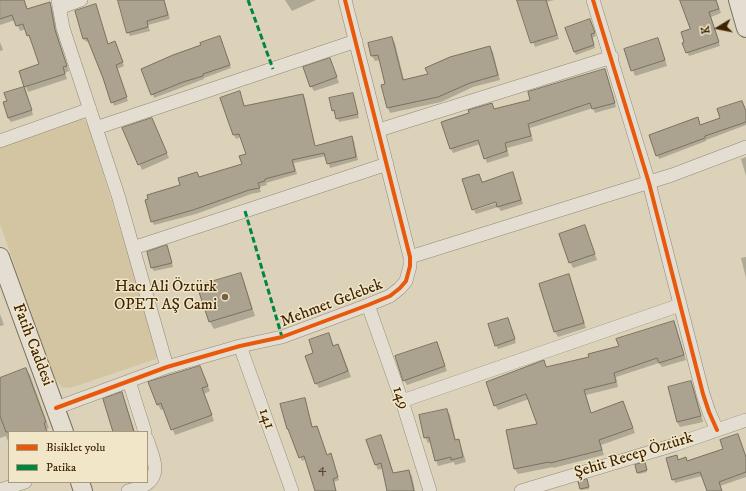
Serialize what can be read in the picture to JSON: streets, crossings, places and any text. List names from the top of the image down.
{
  "streets": {
    "street": [
      "Mehmet Gelebek",
      "Fatih Caddesi",
      "149",
      "141",
      "Şehit Recep Öztürk"
    ]
  },
  "crossings": [
    ["Mehmet Gelebek", "Fatih Caddesi"],
    ["Mehmet Gelebek", "149"],
    ["Mehmet Gelebek", "141"]
  ],
  "places": ["Hacı Ali Öztürk OPET AŞ Cami"],
  "house_numbers": ["4"],
  "legend": ["Bisiklet yolu", "Patika"],
  "north": "left"
}
